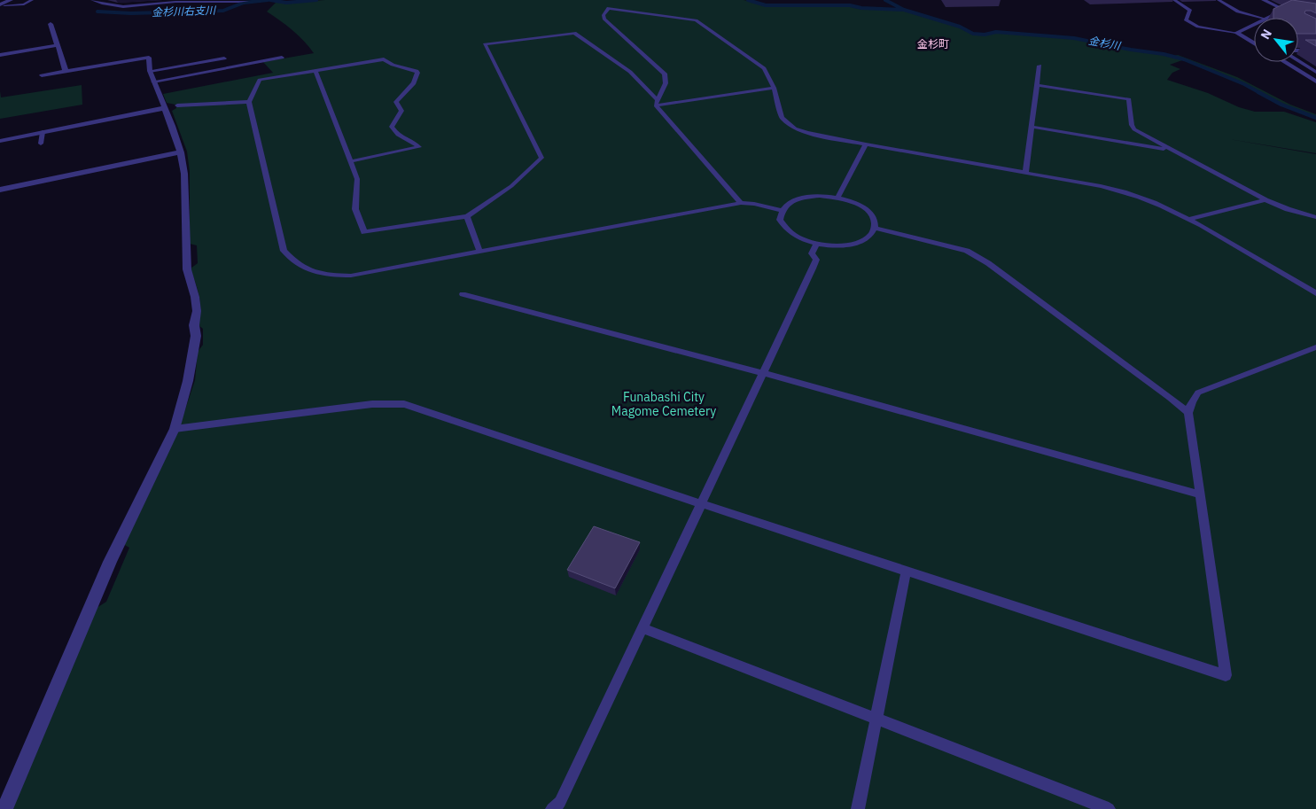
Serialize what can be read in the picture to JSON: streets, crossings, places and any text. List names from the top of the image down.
{
  "districts": ["金杉町"],
  "water": ["金杉川右支川", "金杉川"],
  "parks": ["Funabashi City Magome Cemetery"],
  "north": "top left"
}
